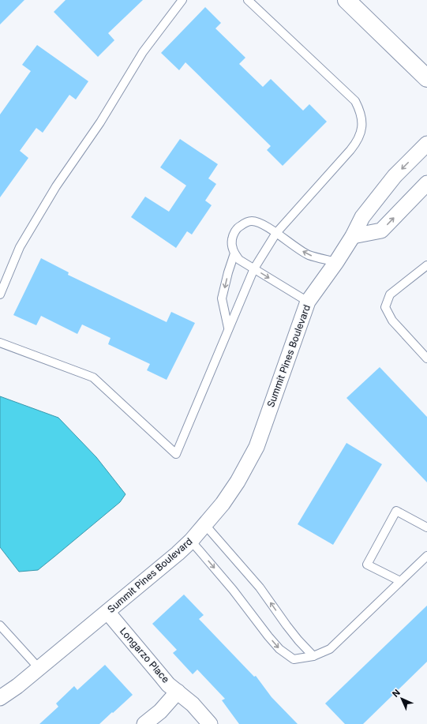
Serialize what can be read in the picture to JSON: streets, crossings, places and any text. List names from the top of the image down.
{
  "streets": {
    "street": ["Summit Pines Boulevard", "Longarzo Place"]
  },
  "crossings": [
    ["Summit Pines Boulevard", "Longarzo Place"]
  ],
  "north": "top left"
}
